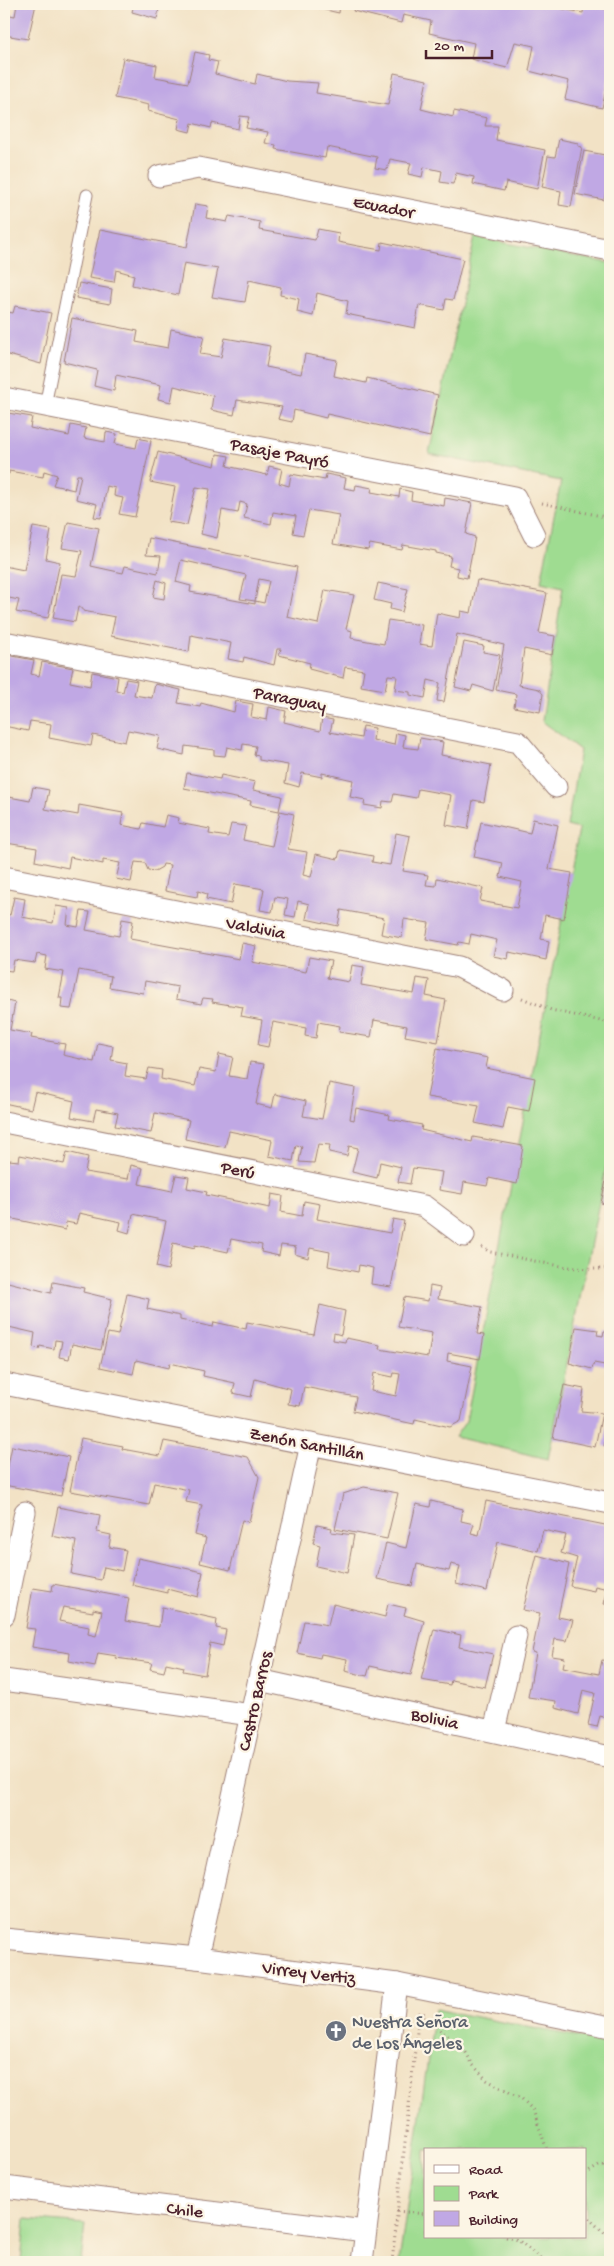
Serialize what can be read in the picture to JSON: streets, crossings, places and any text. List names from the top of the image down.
{
  "streets": {
    "street": [
      "Ecuador",
      "Pasaje Payró",
      "Paraguay",
      "Valdivia",
      "Perú",
      "Zenón Santillán",
      "Castro Barros",
      "Bolivia",
      "Virrey Vertiz",
      "Chile"
    ]
  },
  "crossings": [
    ["Zenón Santillán", "Castro Barros"],
    ["Castro Barros", "Bolivia"],
    ["Castro Barros", "Virrey Vertiz"]
  ],
  "places": {
    "church": ["Nuestra Señora de Los Ángeles"]
  },
  "legend": ["Road", "Park", "Building"],
  "scale_bar": "20 m"
}
